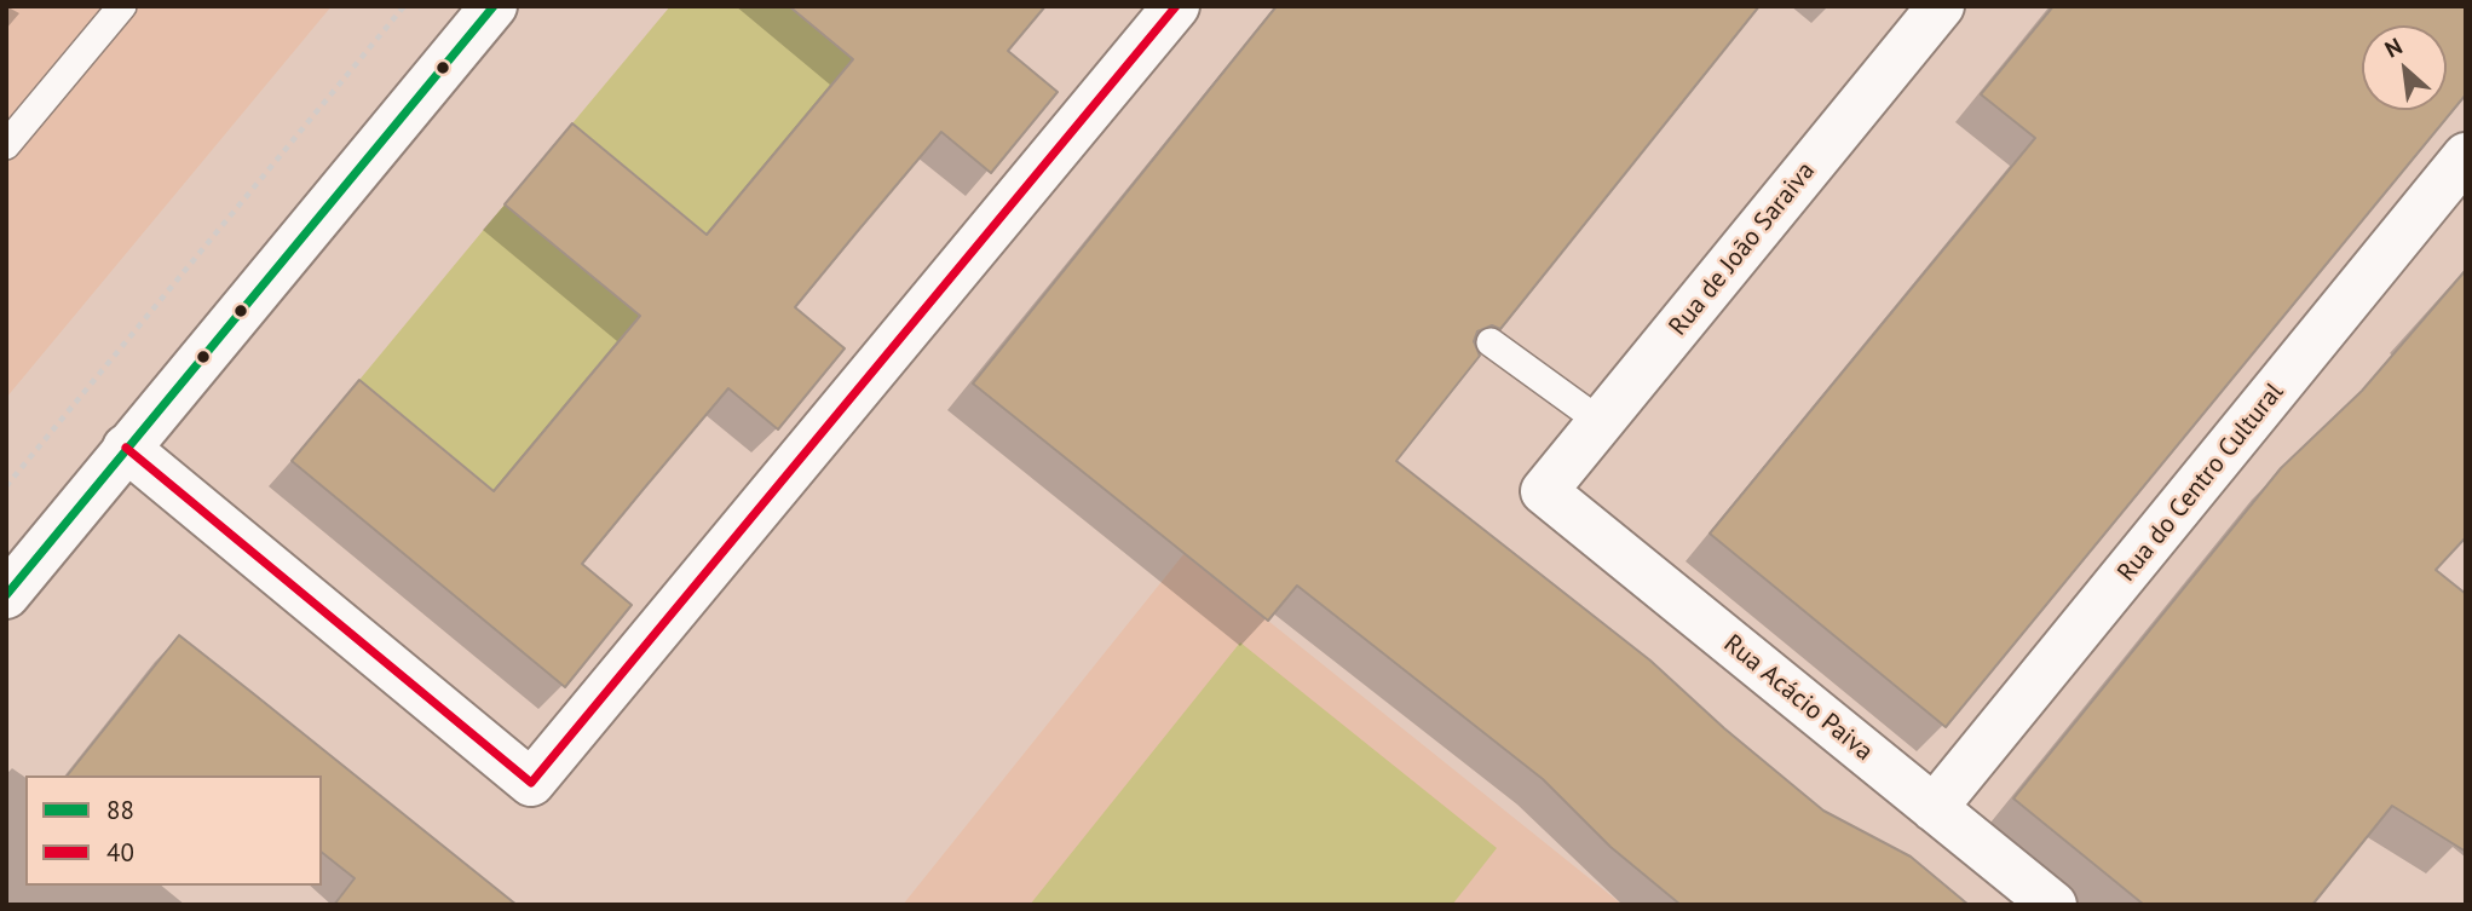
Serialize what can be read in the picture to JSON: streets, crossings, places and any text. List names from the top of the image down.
{
  "streets": {
    "street": ["Rua de João Saraiva", "Rua do Centro Cultural", "Rua Acácio Paiva"]
  },
  "crossings": [
    ["Rua de João Saraiva", "Rua Acácio Paiva"],
    ["Rua do Centro Cultural", "Rua Acácio Paiva"]
  ],
  "lines": ["transit line 88", "transit line 40"],
  "legend": ["88", "40"],
  "north": "top left"
}
